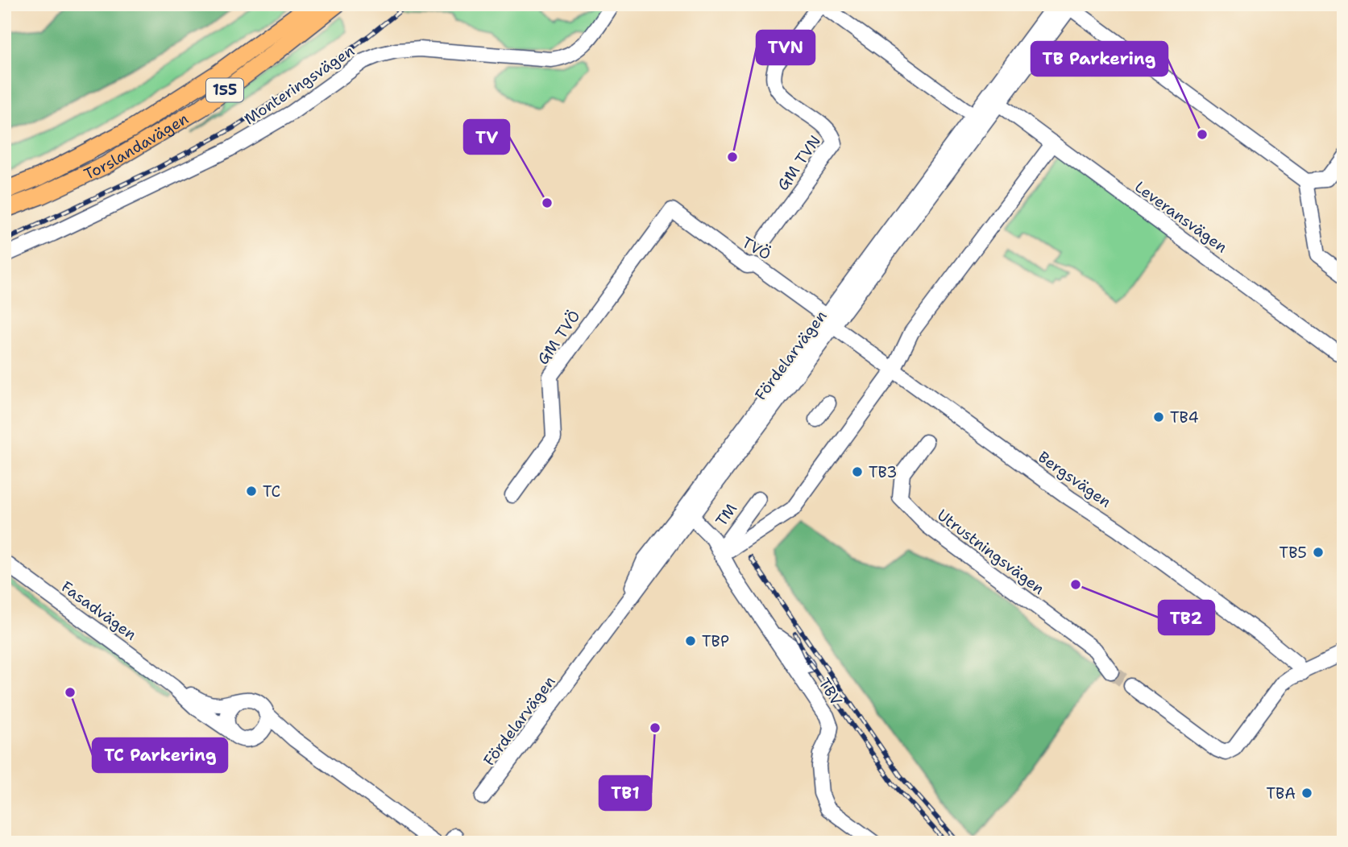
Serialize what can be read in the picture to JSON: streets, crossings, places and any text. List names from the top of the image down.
{
  "streets": {
    "main road": ["155", "Torslandavägen"],
    "street": [
      "Monteringsvägen",
      "GM TVN",
      "Leveransvägen",
      "TVÖ",
      "GM TVÖ",
      "Fördelarvägen",
      "Bergsvägen",
      "TM",
      "Utrustningsvägen",
      "Fasadvägen",
      "TBV"
    ]
  },
  "crossings": [
    ["TVÖ", "GM TVÖ"],
    ["TVÖ", "Fördelarvägen"],
    ["TVÖ", "Bergsvägen"],
    ["Fördelarvägen", "Bergsvägen"],
    ["Fördelarvägen", "TBV"],
    ["TM", "TBV"]
  ],
  "places": [
    "TB Parkering",
    "TVN",
    "TV",
    "TB4",
    "TB3",
    "TC",
    "TB5",
    "TB2",
    "TBP",
    "TC Parkering",
    "TB1",
    "TBA"
  ]
}
